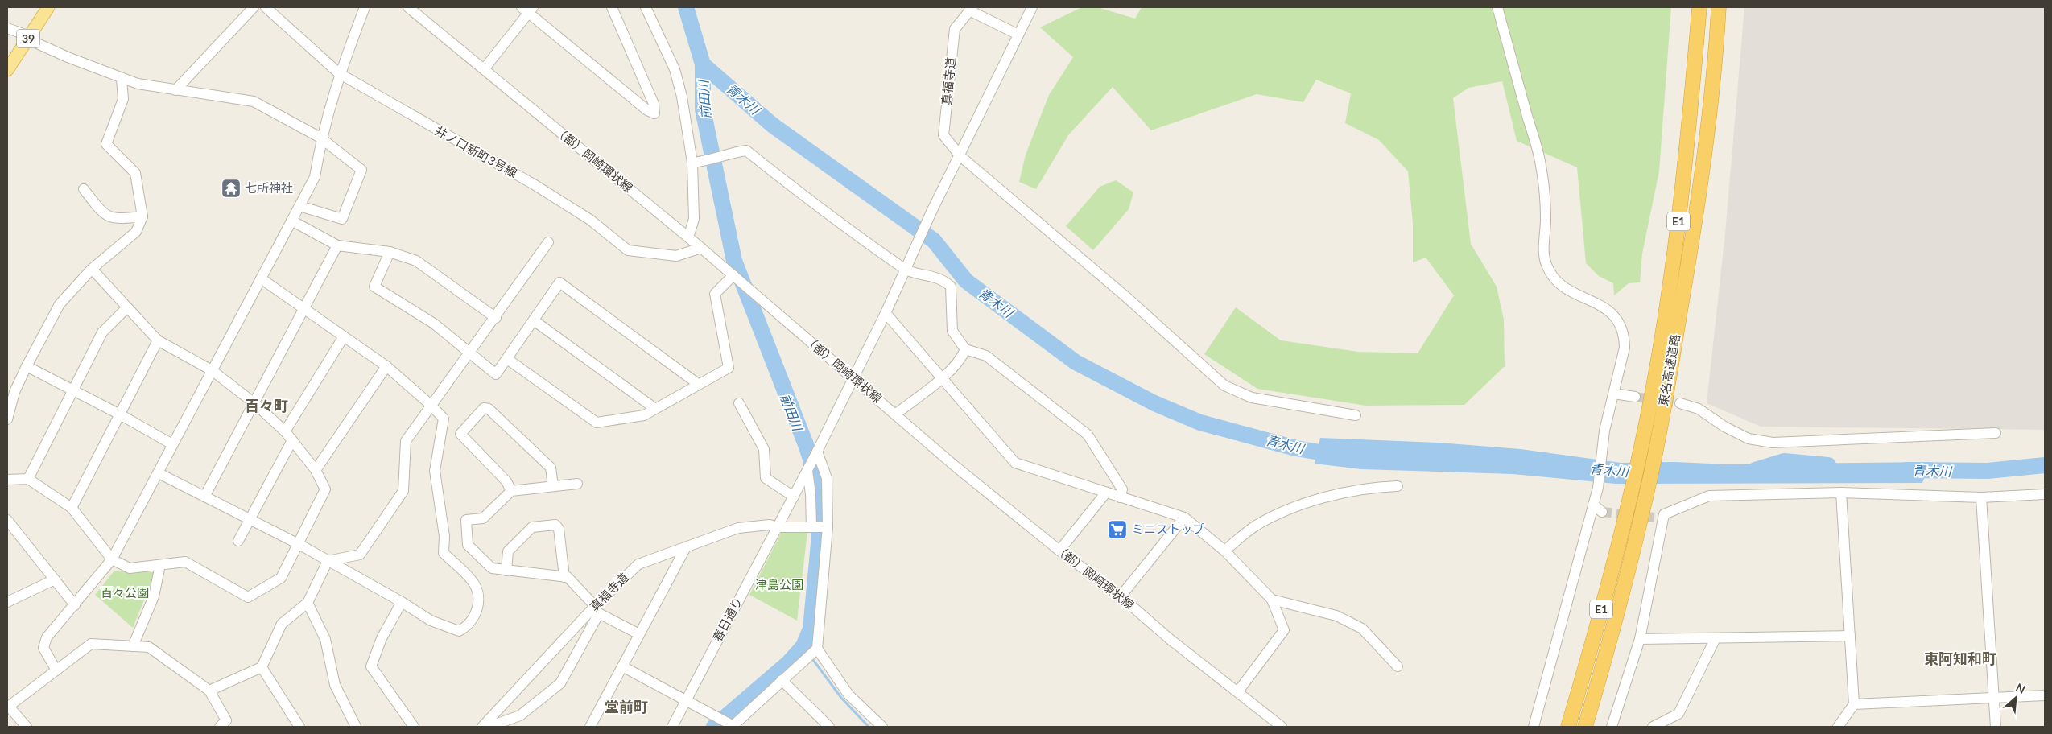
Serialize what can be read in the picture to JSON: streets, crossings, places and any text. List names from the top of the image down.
{
  "streets": {
    "highway": ["E1", "東名高速道路"],
    "main road": ["39"],
    "street": [
      "真福寺道",
      "井ノ口新町3号線",
      "（都）岡崎環状線",
      "春日通り"
    ]
  },
  "crossings": [
    ["真福寺道", "春日通り"],
    ["井ノ口新町3号線", "（都）岡崎環状線"]
  ],
  "districts": ["百々町", "東阿知和町", "堂前町"],
  "water": ["青木川", "前田川"],
  "parks": ["津島公園", "百々公園"],
  "places": {
    "temple": ["七所神社"],
    "supermarket": ["ミニストップ"]
  },
  "north": "top right"
}
